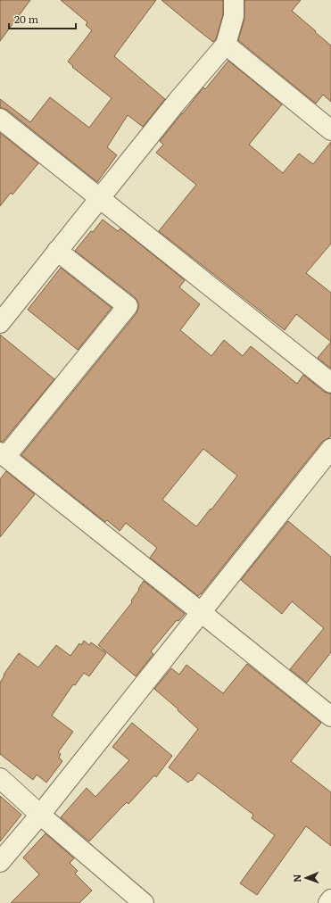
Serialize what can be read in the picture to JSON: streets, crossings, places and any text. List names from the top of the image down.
{
  "scale_bar": "20 m",
  "north": "left"
}
